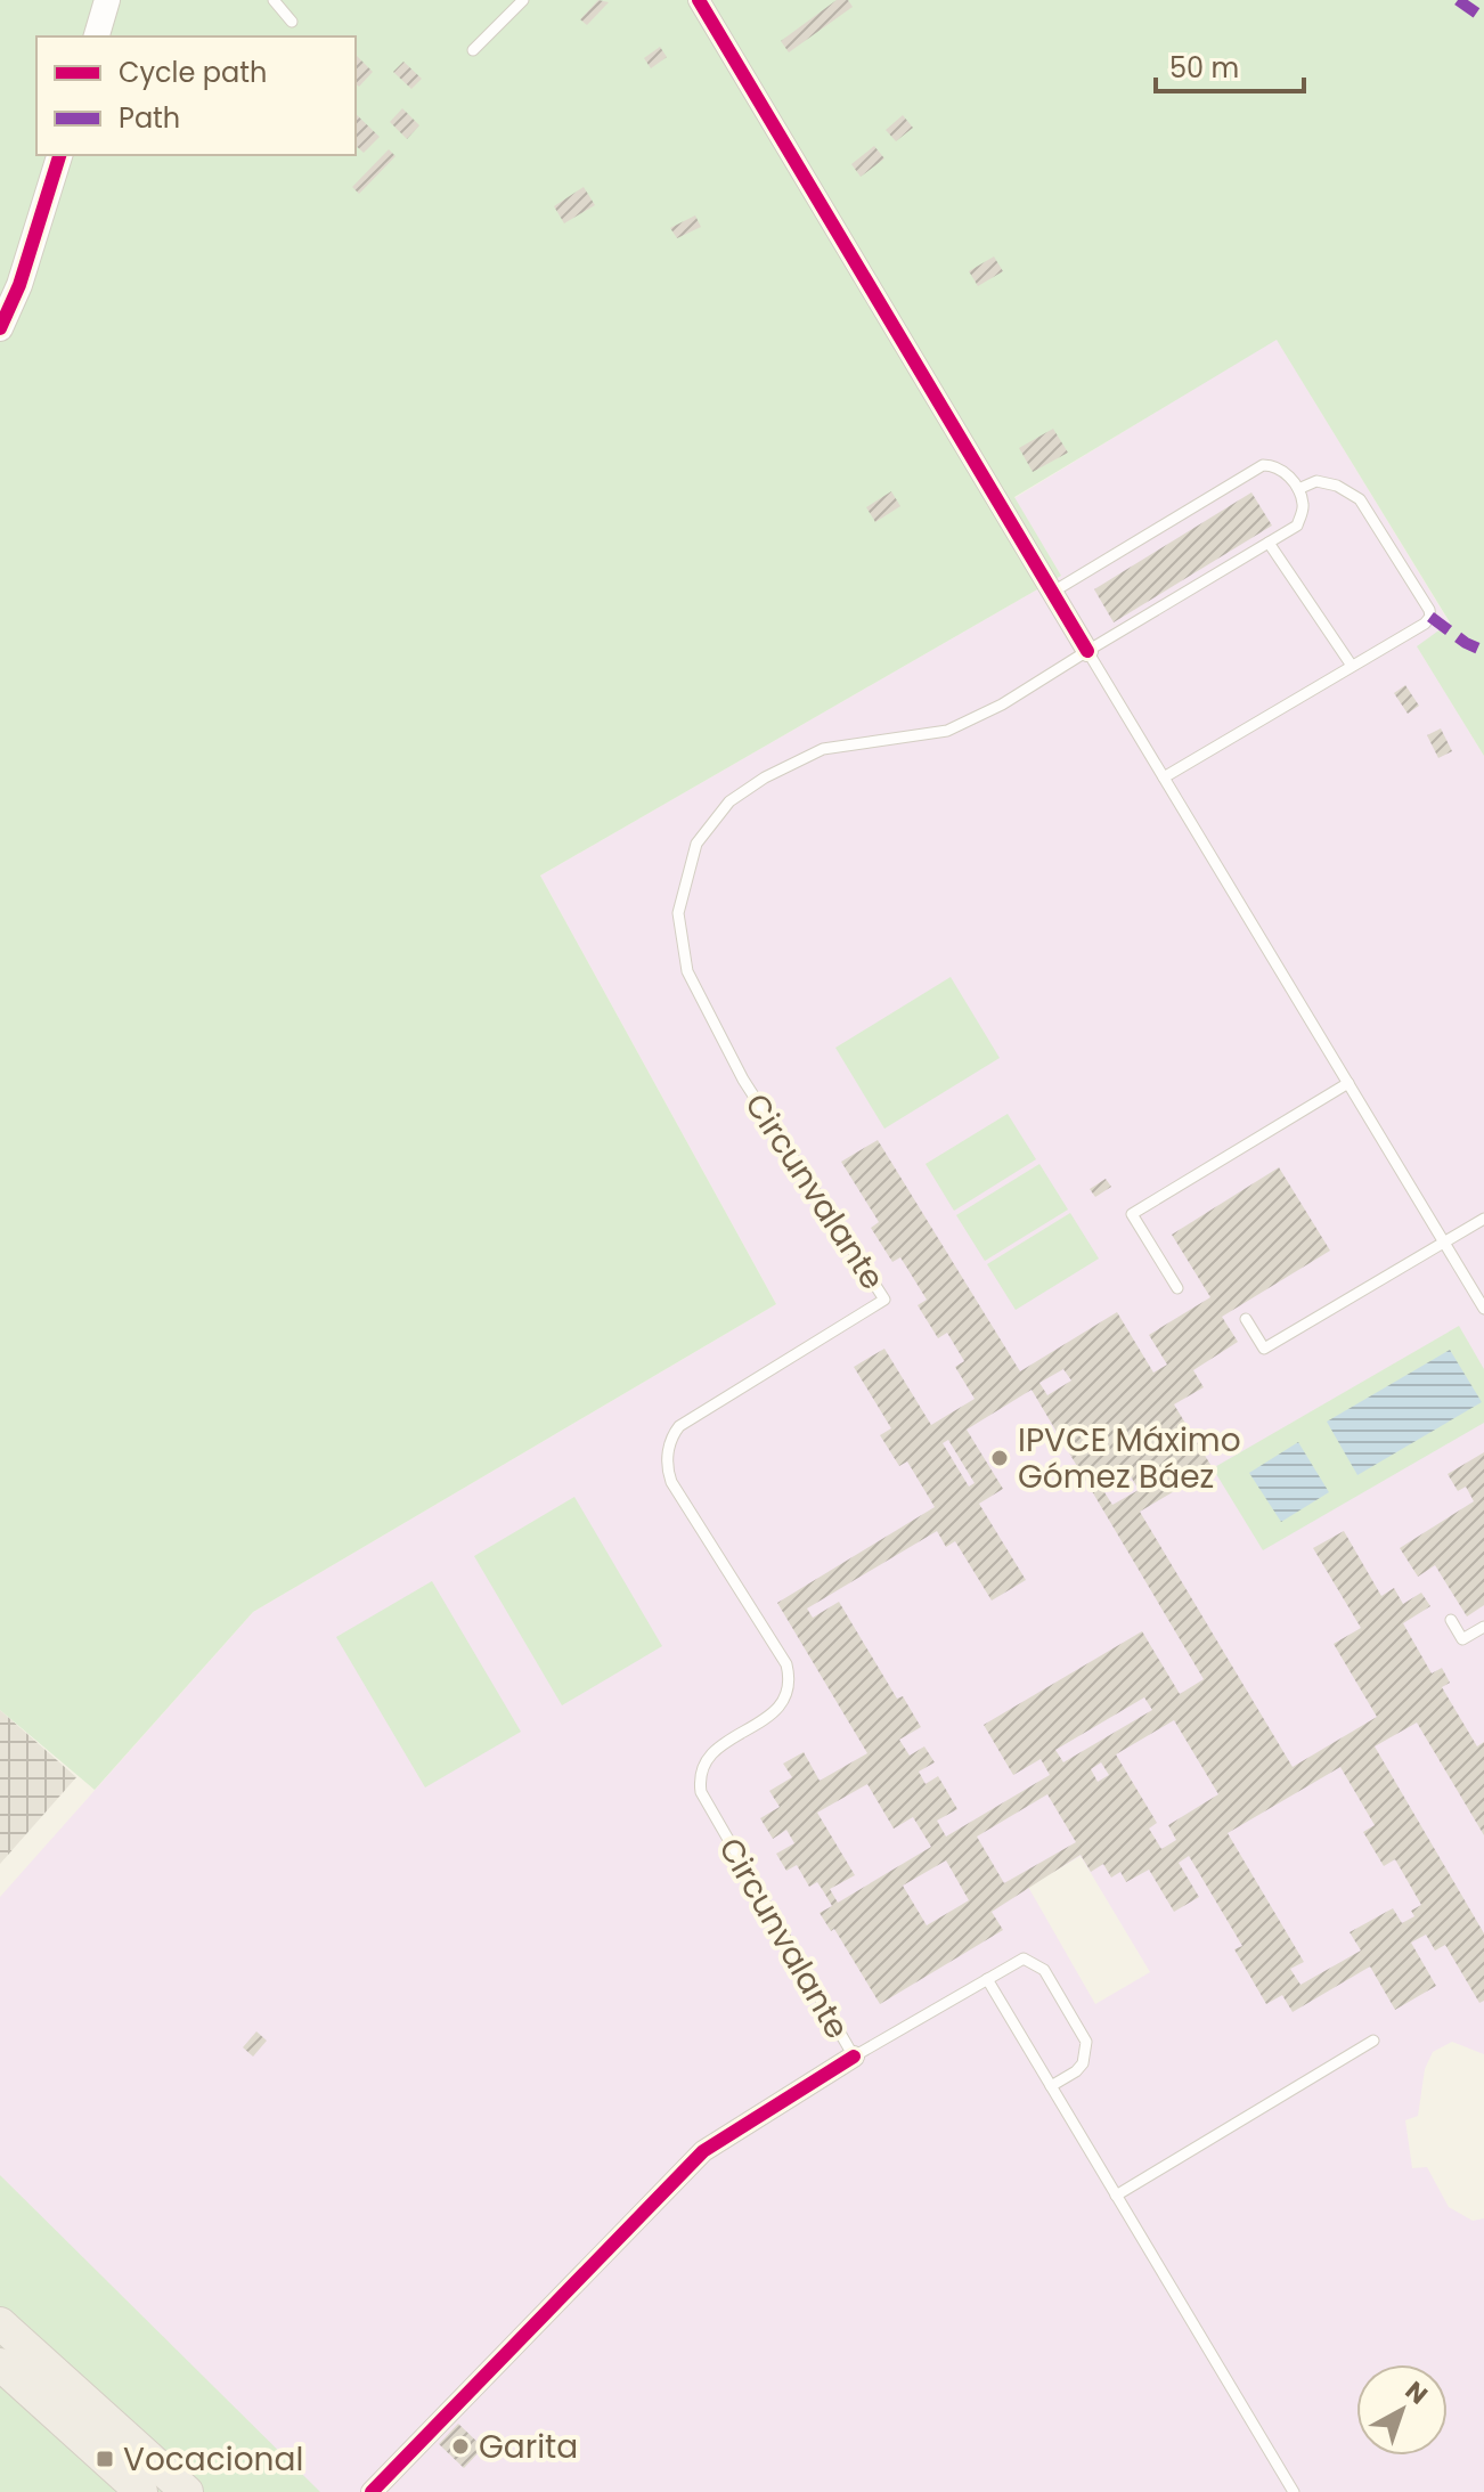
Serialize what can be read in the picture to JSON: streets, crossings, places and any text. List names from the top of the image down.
{
  "streets": {
    "lane": ["Circunvalante"]
  },
  "places": {
    "other": ["IPVCE Máximo Gómez Báez", "Garita"],
    "transit": ["Vocacional"]
  },
  "legend": ["Cycle path", "Path"],
  "scale_bar": "50 m",
  "north": "top right"
}
